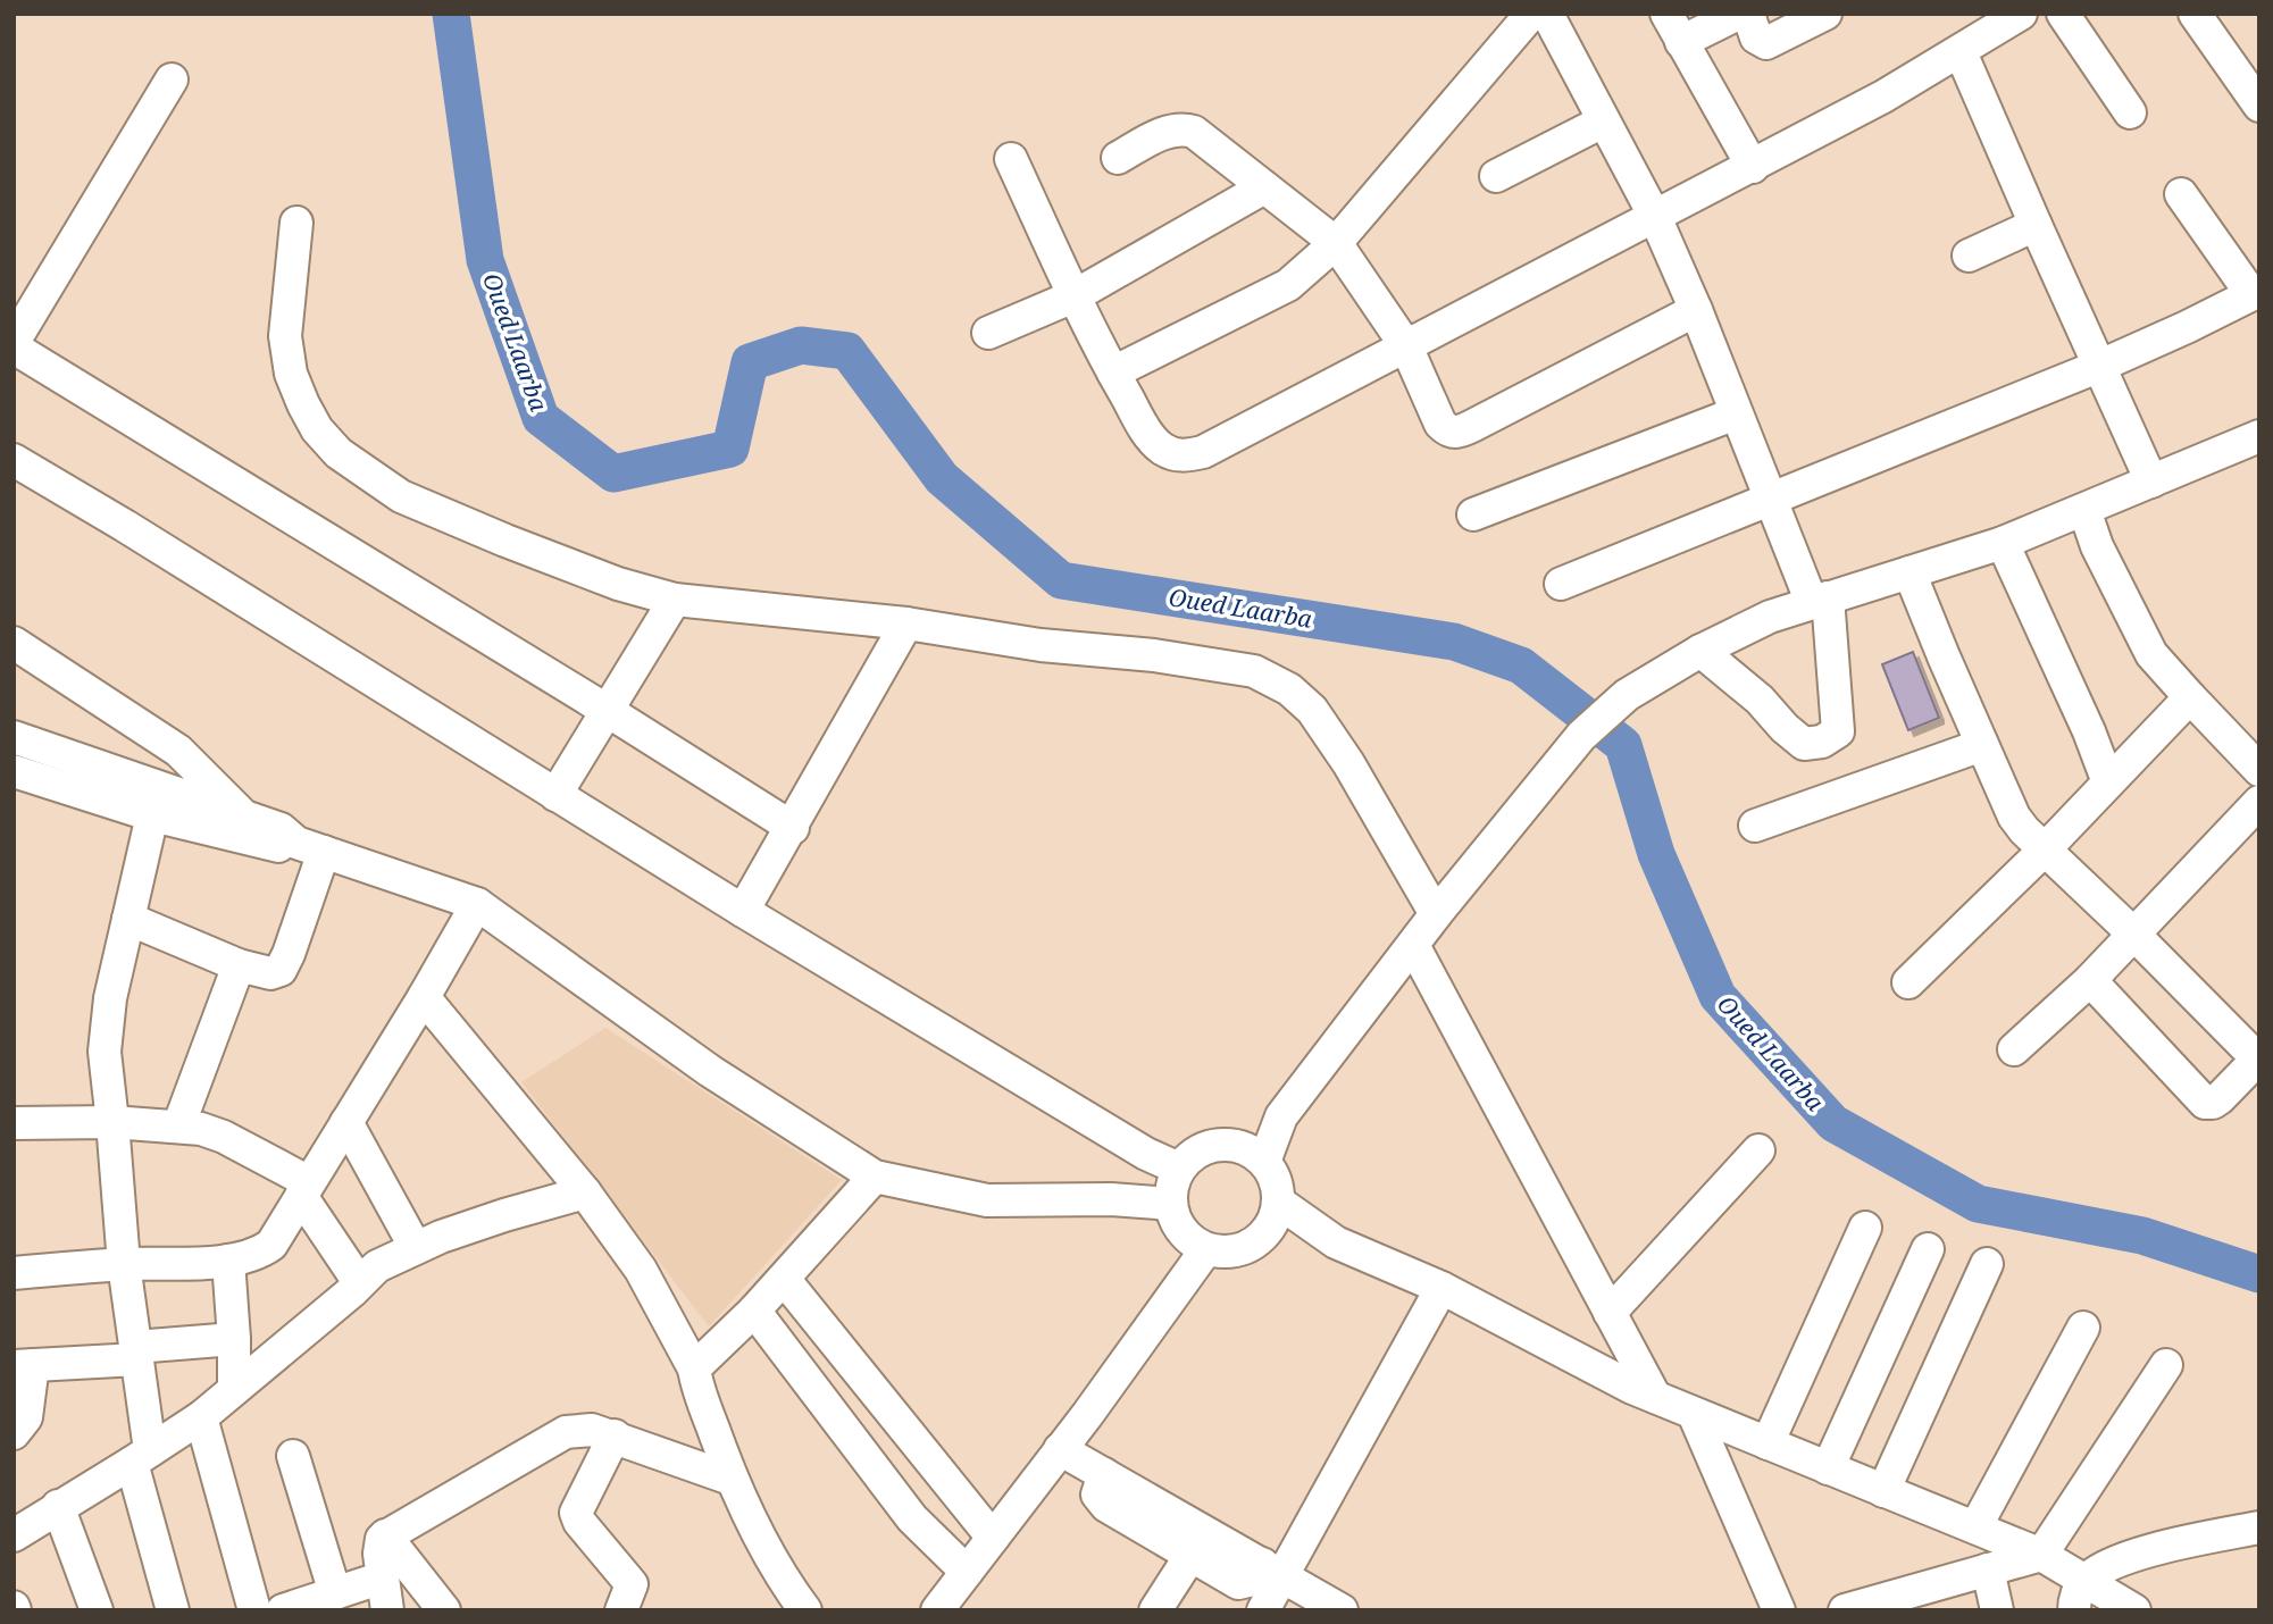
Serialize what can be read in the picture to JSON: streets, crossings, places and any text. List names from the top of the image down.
{
  "water": ["Oued Laarba"]
}
